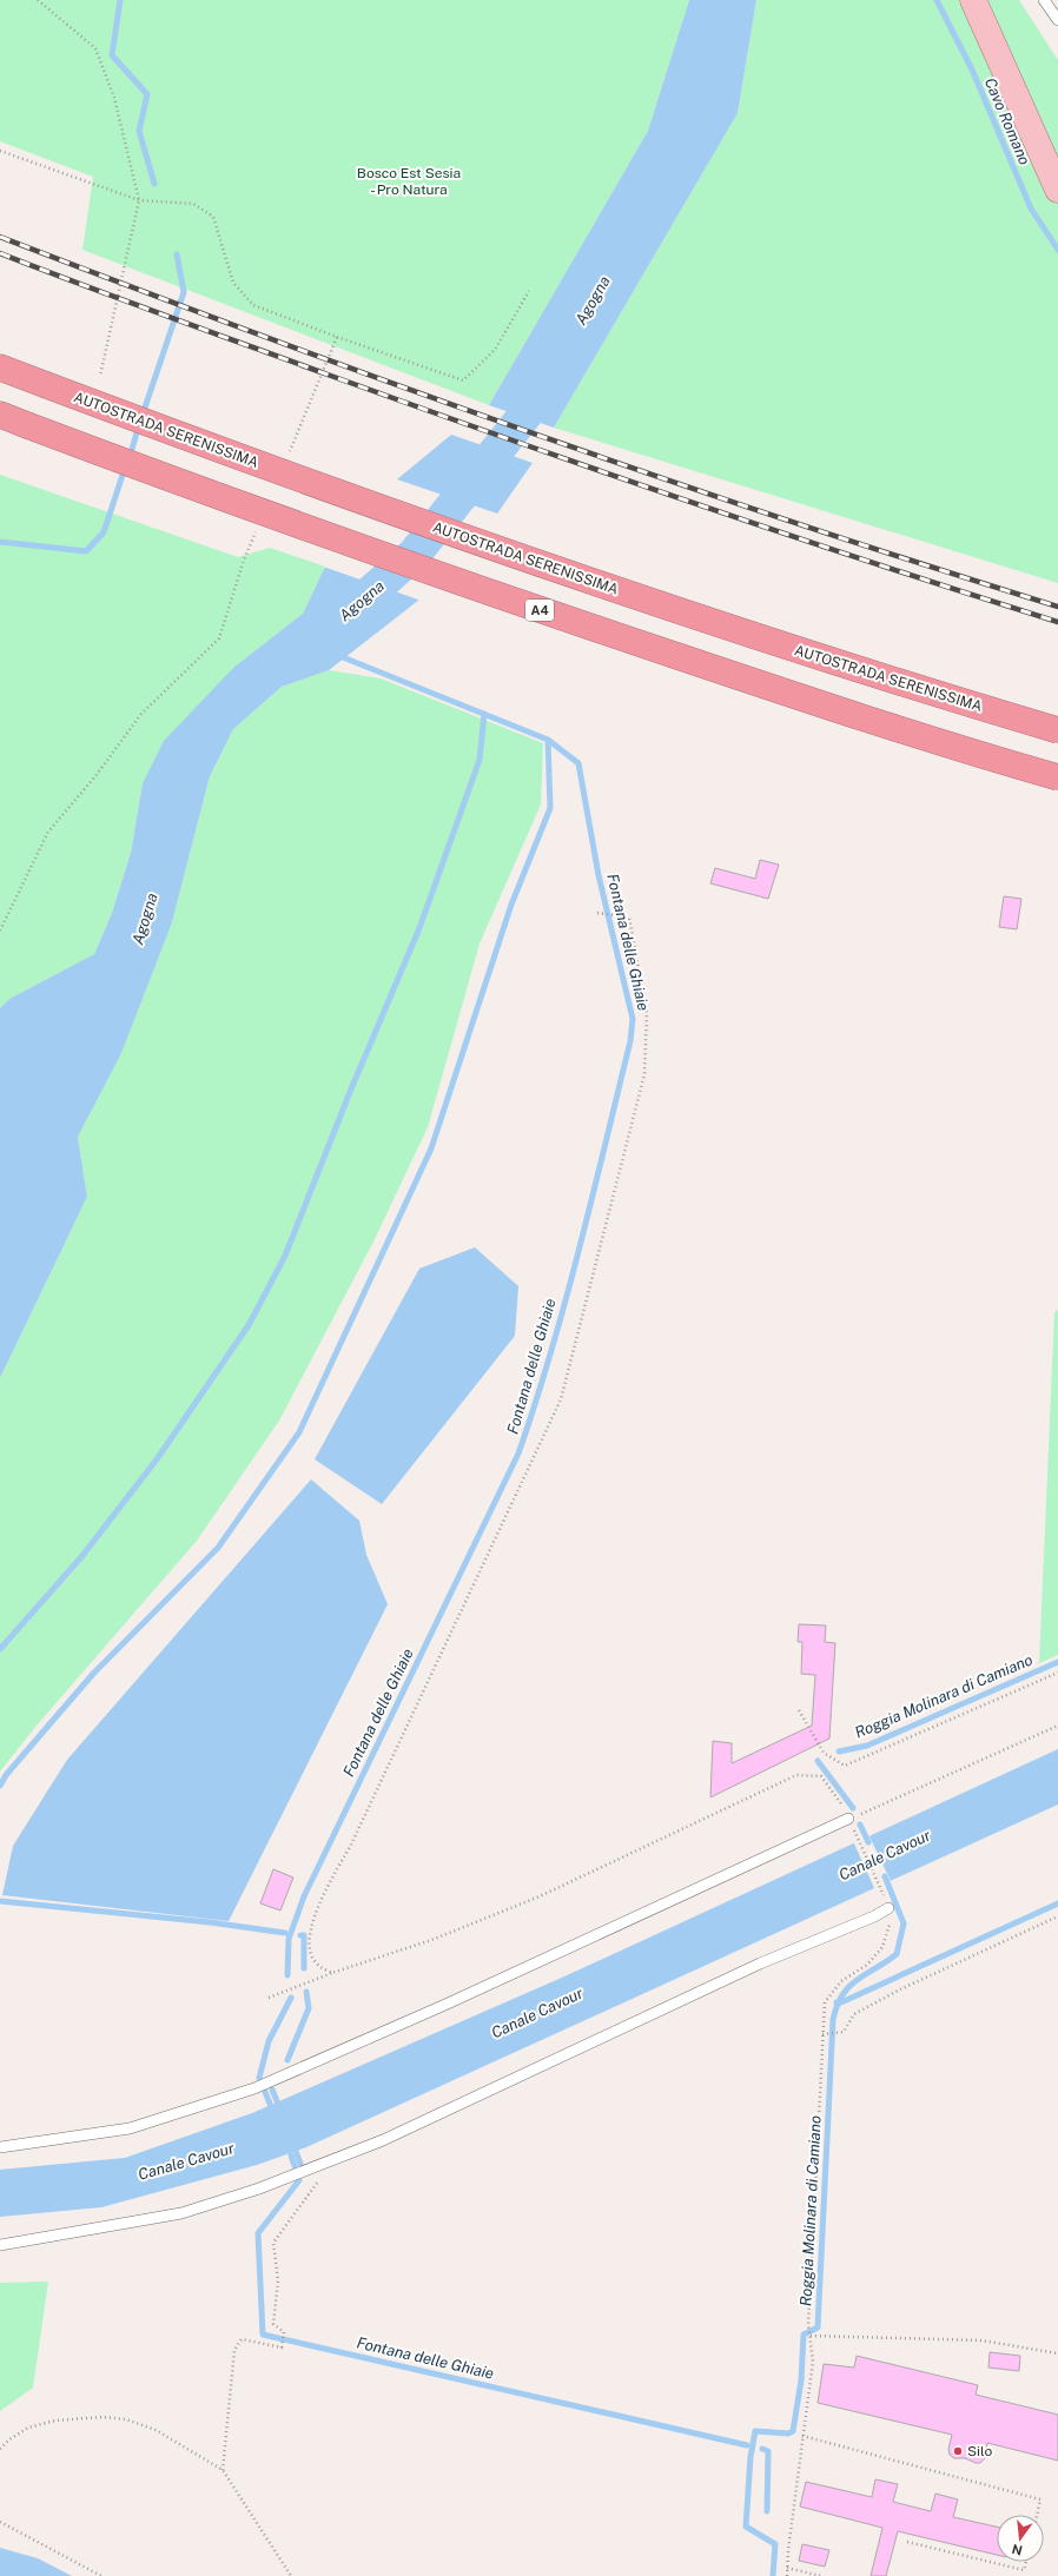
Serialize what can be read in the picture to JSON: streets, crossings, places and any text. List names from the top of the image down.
{
  "streets": {
    "highway": ["AUTOSTRADA SERENISSIMA", "A4"]
  },
  "water": [
    "Cavo Romano",
    "Agogna",
    "Fontana delle Ghiaie",
    "Roggia Molinara di Camiano",
    "Canale Cavour"
  ],
  "parks": ["Bosco Est Sesia - Pro Natura"],
  "places": ["Silo"],
  "north": "bottom"
}
